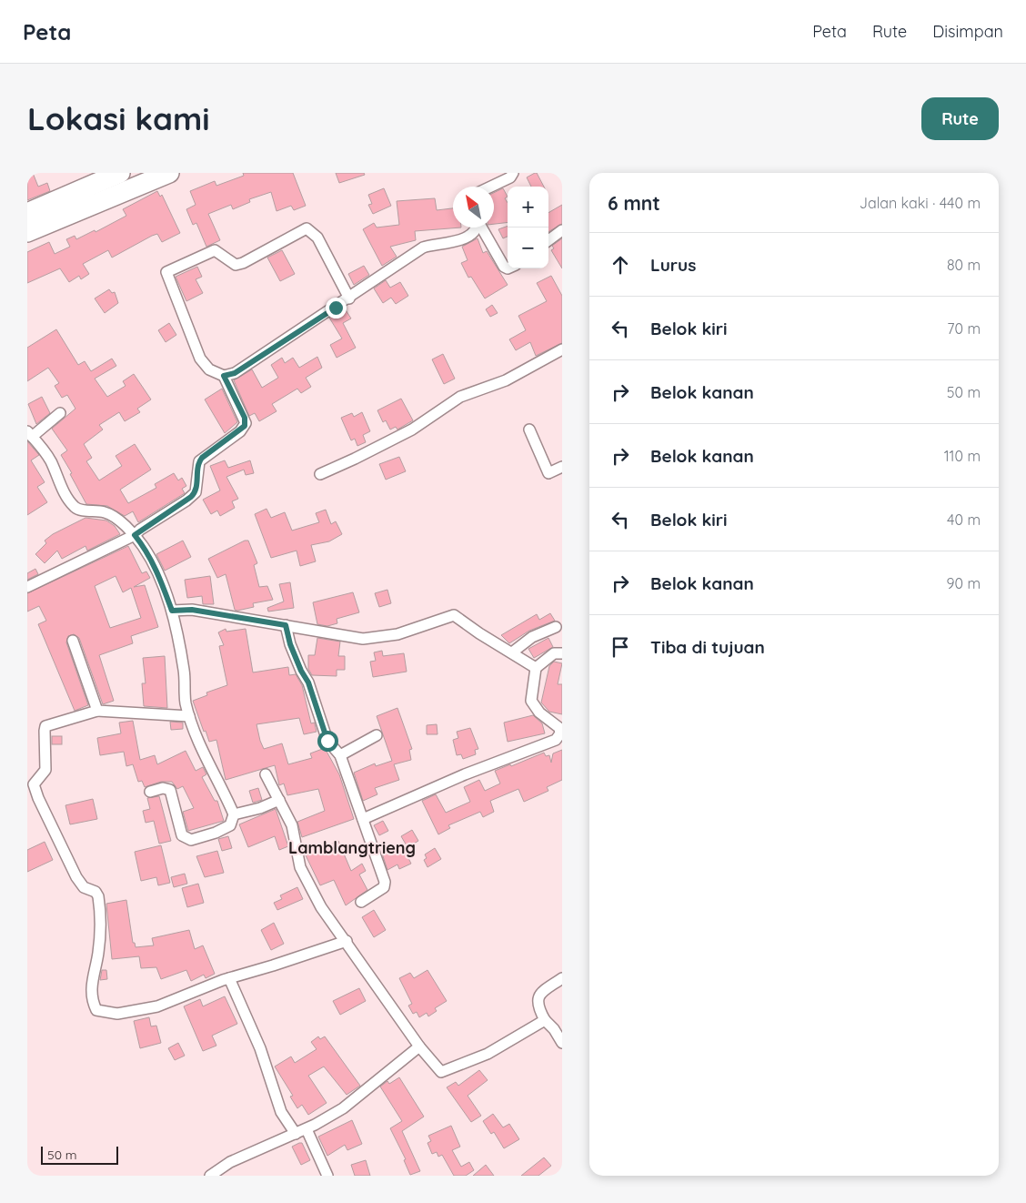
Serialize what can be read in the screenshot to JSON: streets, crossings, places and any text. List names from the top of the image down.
{
  "districts": ["Lamblangtrieng"],
  "scale_bar": "50 m",
  "north": "top left",
  "page": {
    "header": "Peta",
    "nav": ["Peta", "Rute", "Disimpan"],
    "buttons": "Rute",
    "title": "Lokasi kami",
    "heading": ["6 mnt", "Jalan kaki · 440 m"],
    "map_buttons": ["+", "−"],
    "list": [
      ["Lurus", "80 m"],
      ["Belok kiri", "70 m"],
      ["Belok kanan", "50 m"],
      ["Belok kanan", "110 m"],
      ["Belok kiri", "40 m"],
      ["Belok kanan", "90 m"],
      "Tiba di tujuan"
    ],
    "scale": "50 m"
  }
}
